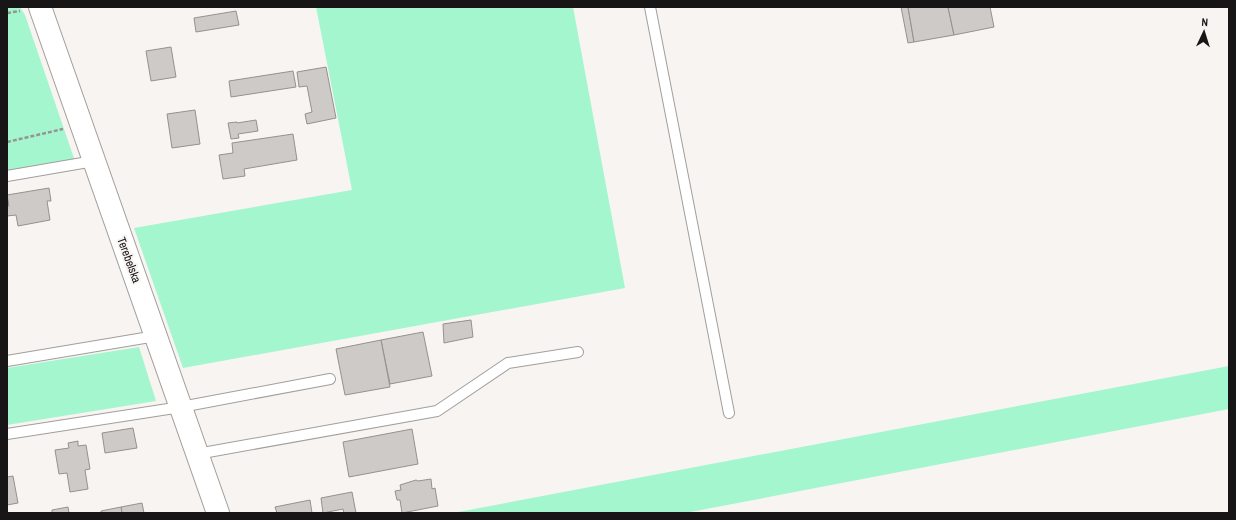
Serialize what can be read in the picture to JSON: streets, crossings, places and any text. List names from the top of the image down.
{
  "streets": {
    "street": ["Terebelska"]
  },
  "north": "top"
}
